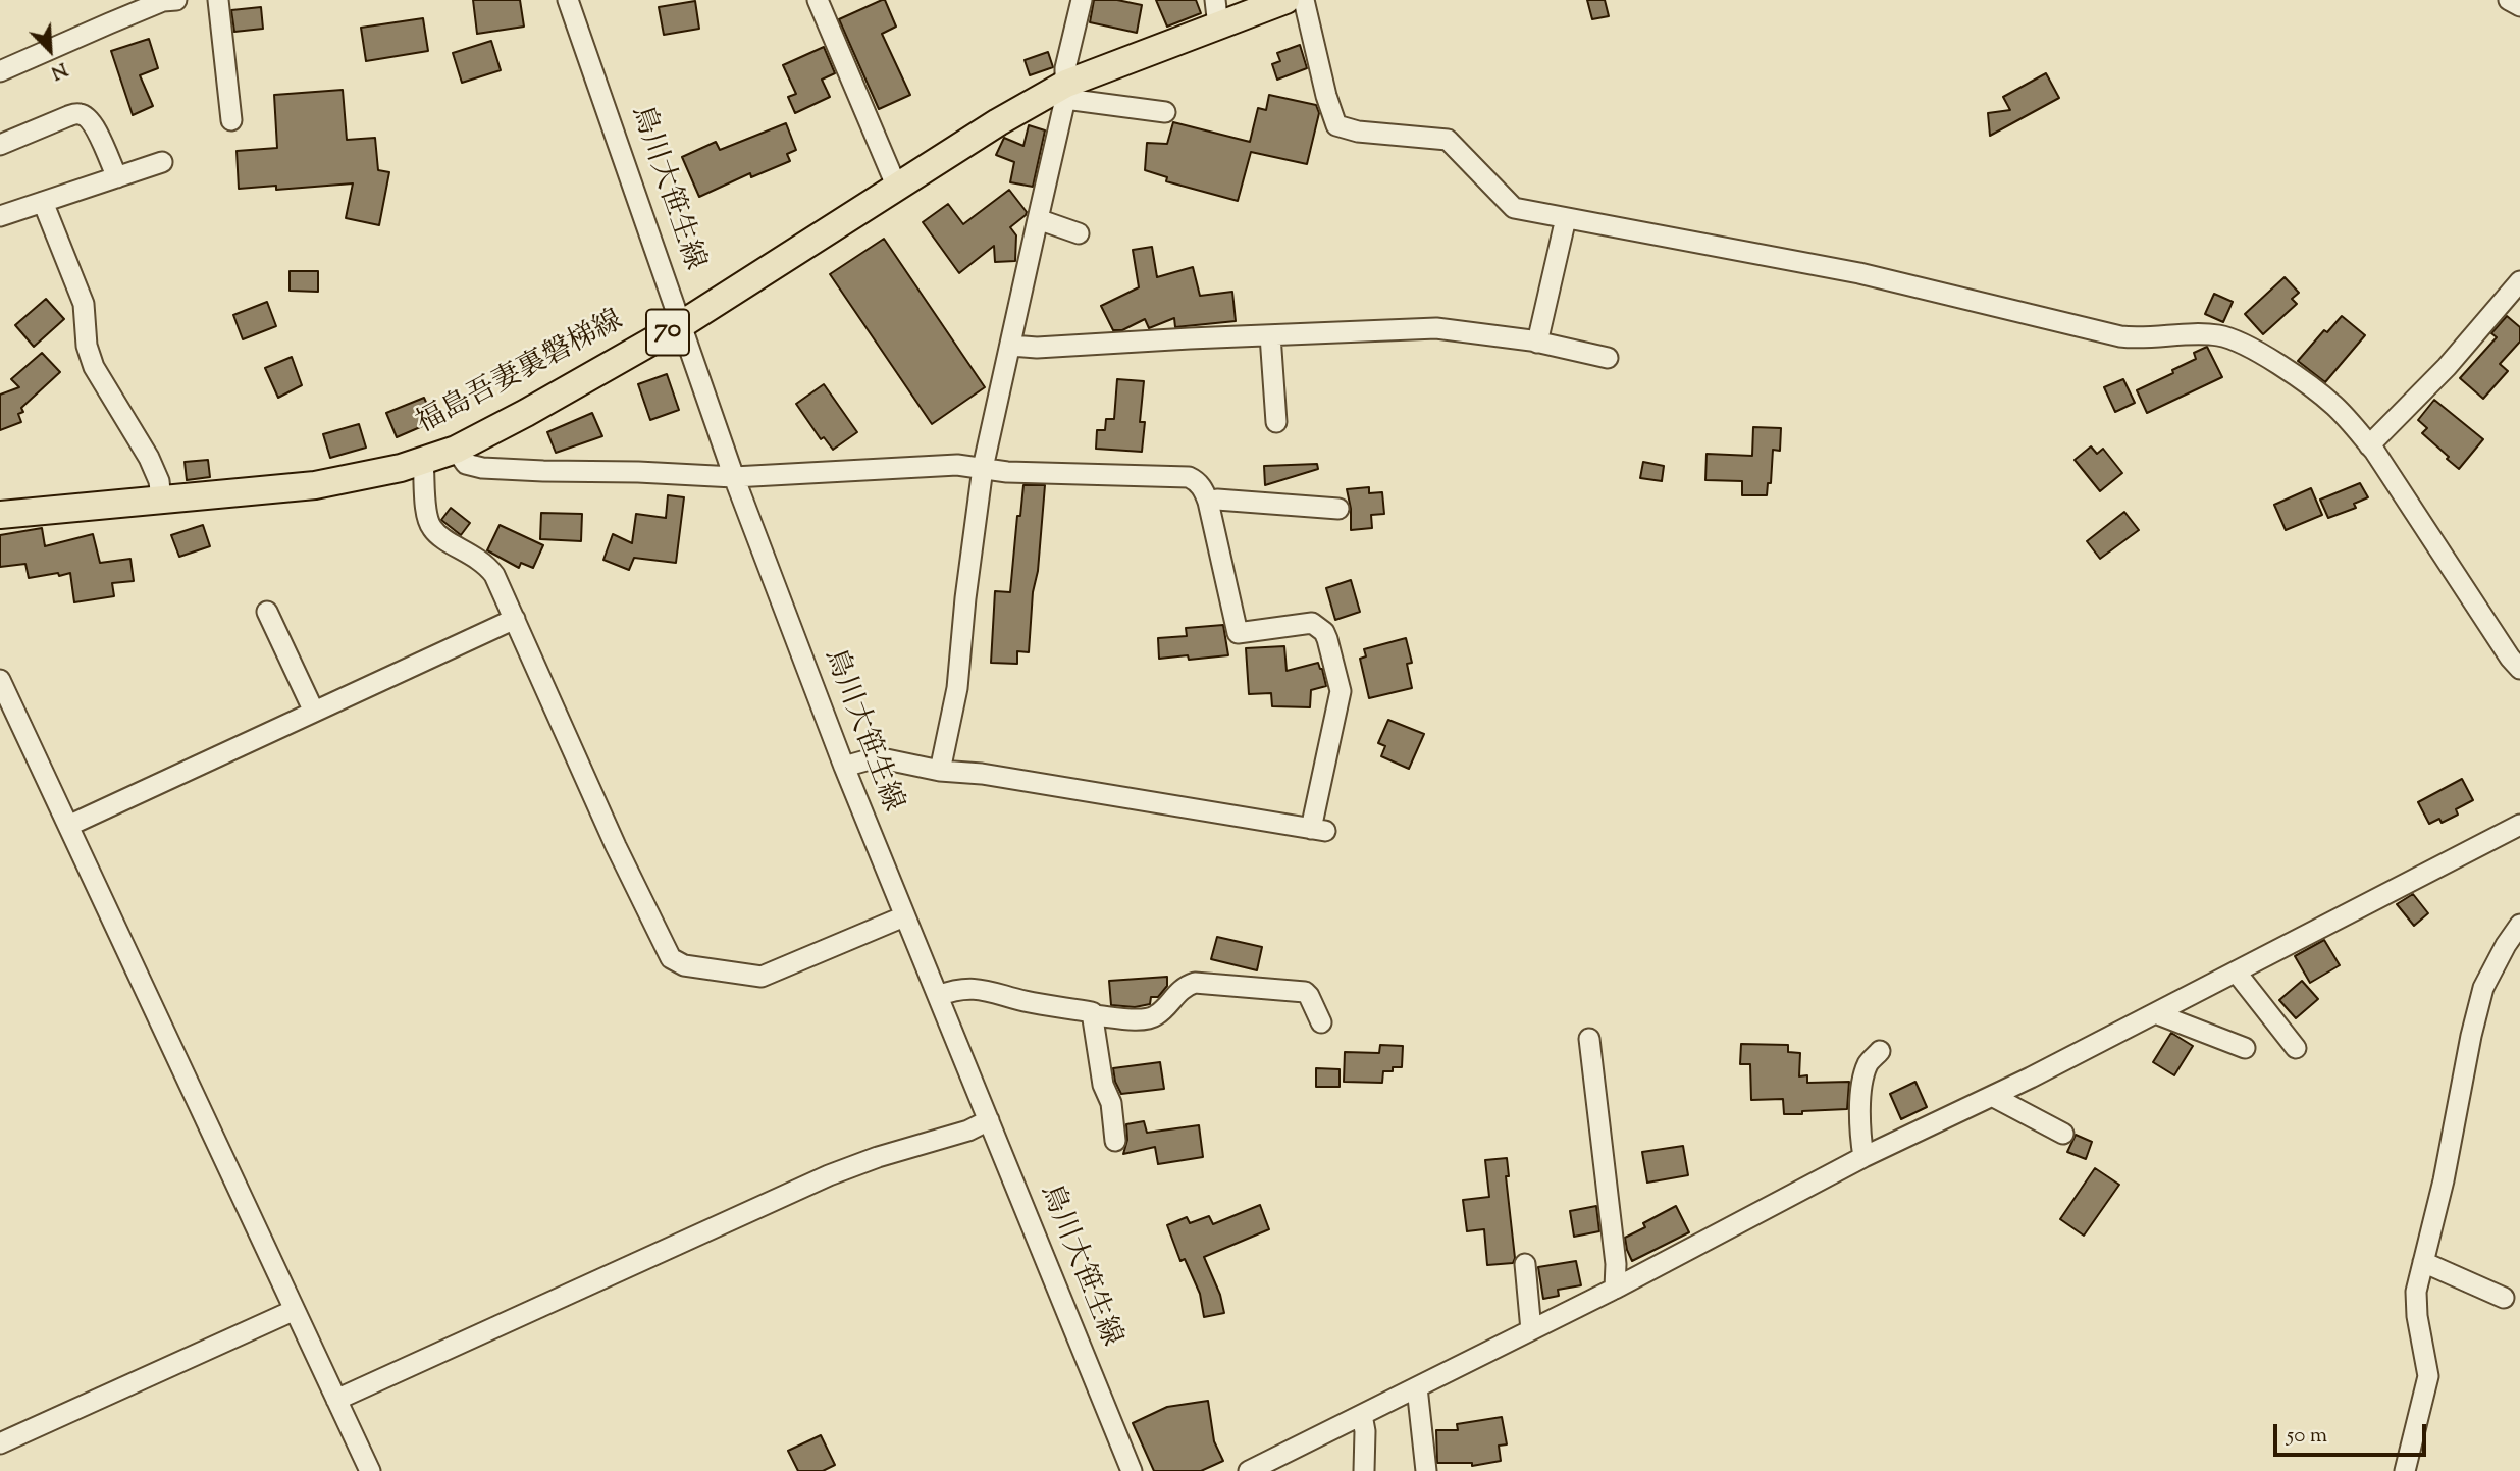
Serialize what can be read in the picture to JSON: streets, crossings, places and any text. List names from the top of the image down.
{
  "streets": {
    "main road": ["70", "福島吾妻裏磐梯線"],
    "street": ["鳥川大笹生線"]
  },
  "crossings": [
    ["鳥川大笹生線", "福島吾妻裏磐梯線"]
  ],
  "scale_bar": "50 m",
  "north": "bottom right"
}
